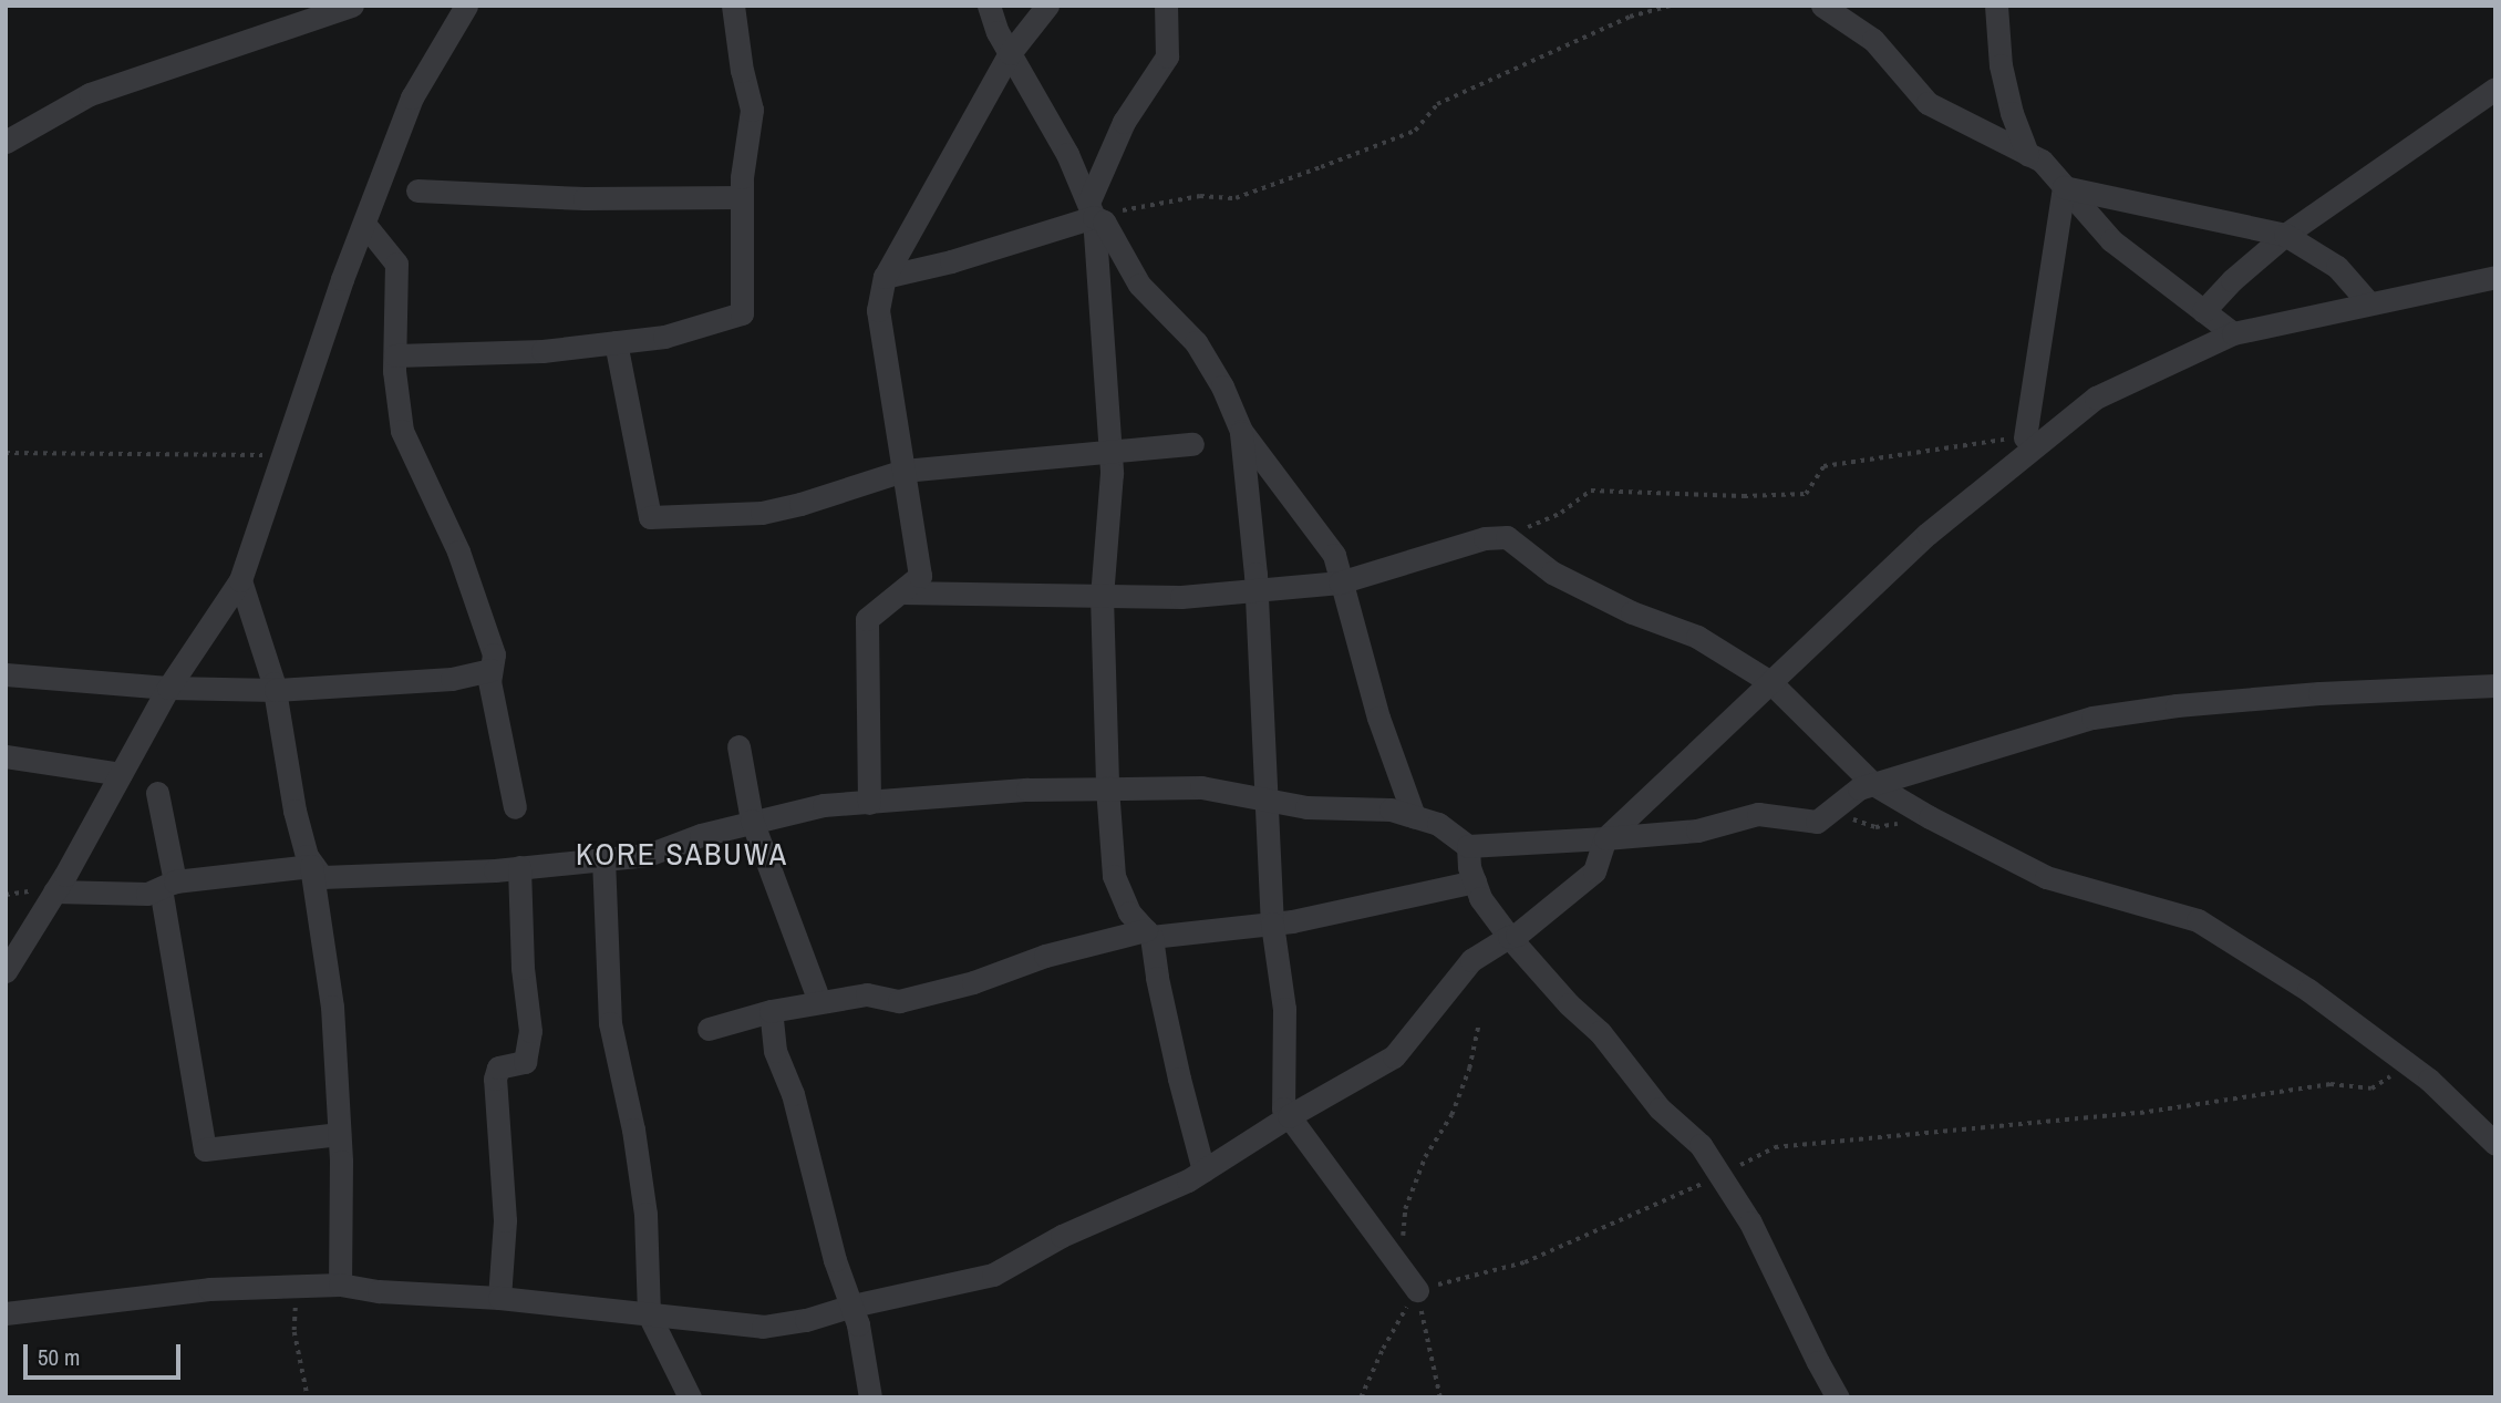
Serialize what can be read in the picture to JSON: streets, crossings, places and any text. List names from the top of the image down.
{
  "districts": ["KORE SABUWA"],
  "scale_bar": "50 m"
}
